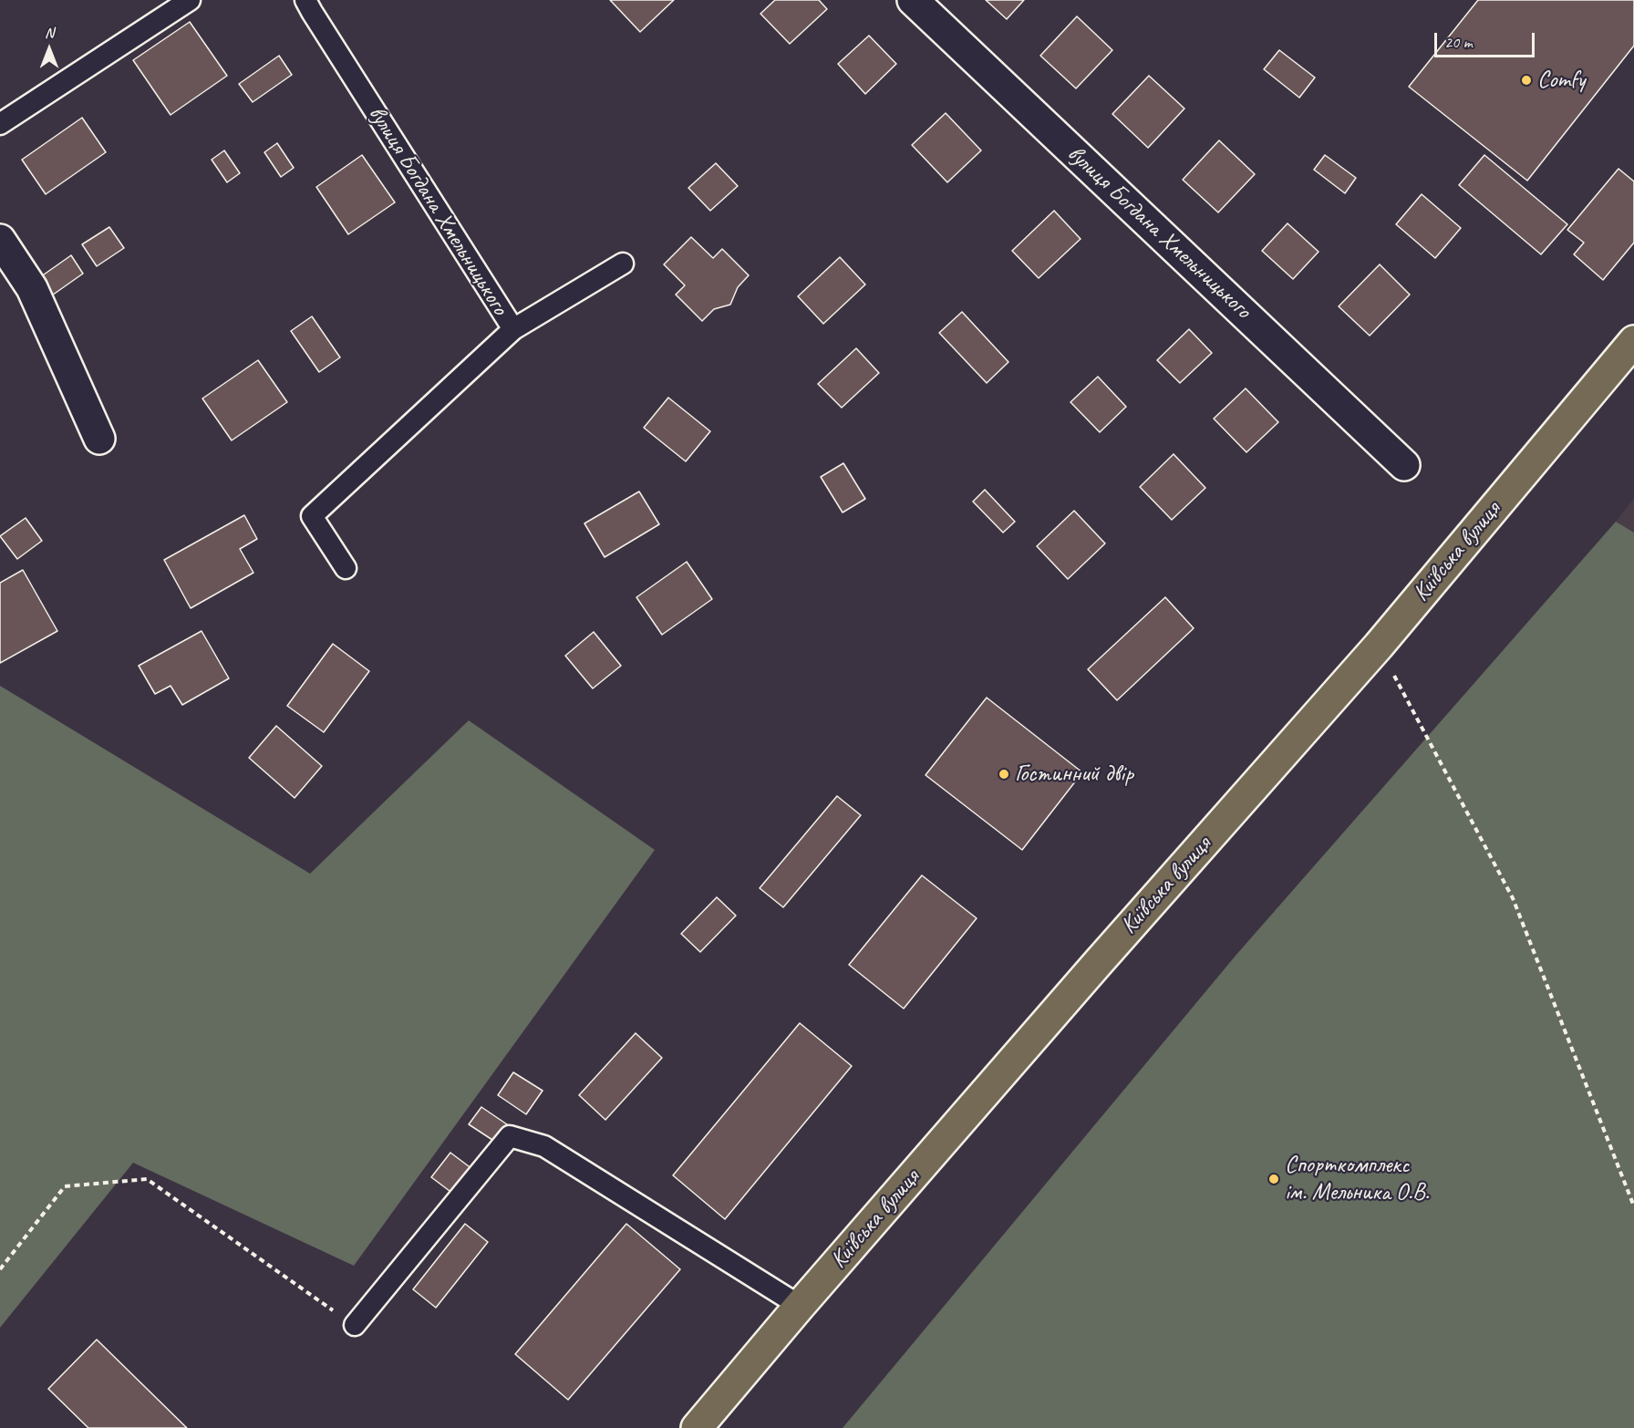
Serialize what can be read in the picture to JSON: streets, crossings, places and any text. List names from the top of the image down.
{
  "streets": {
    "main road": ["Київська вулиця"],
    "street": ["вулиця Богдана Хмельницького"]
  },
  "places": ["Comfy", "Гостинний двір", "Спорткомплекс ім. Мельника О.В."],
  "scale_bar": "20 m",
  "north": "top"
}
